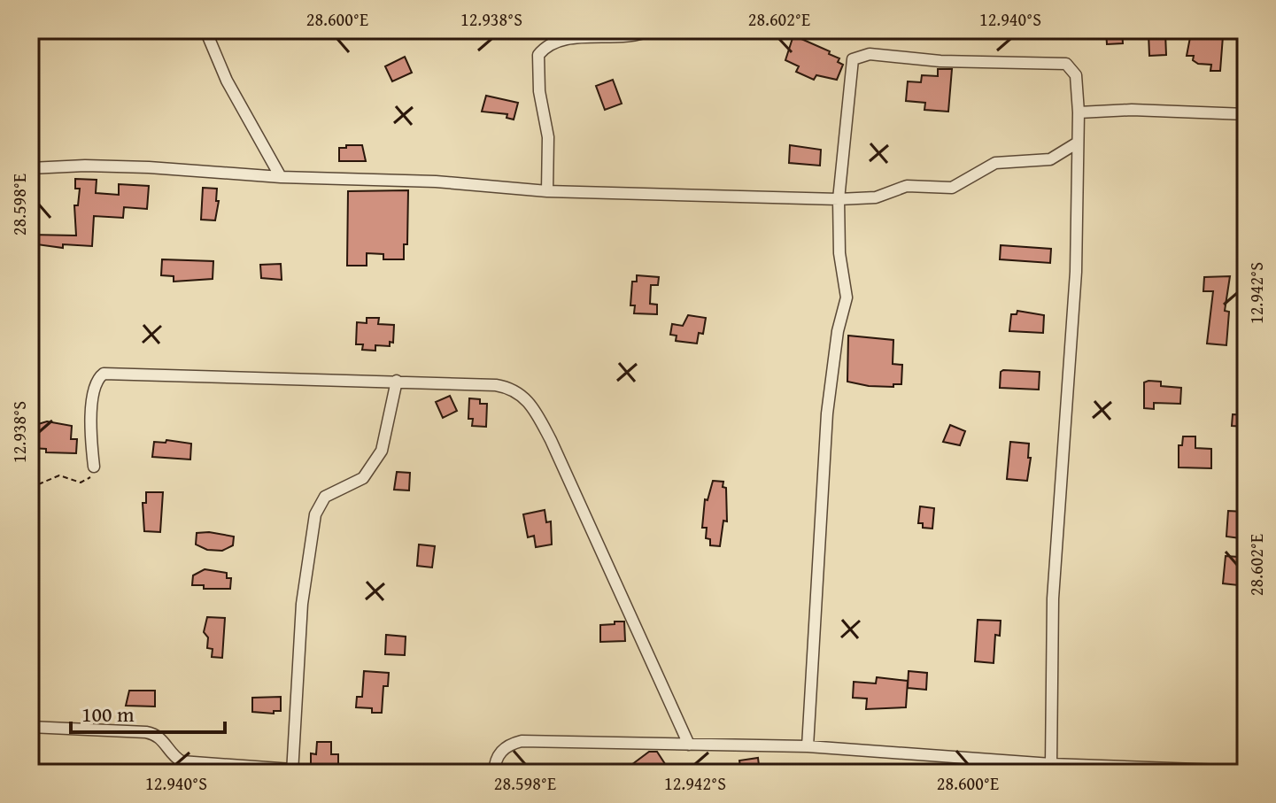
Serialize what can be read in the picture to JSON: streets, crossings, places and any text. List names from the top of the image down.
{
  "scale_bar": "100 m",
  "coordinates": [
    "28.600°E",
    "12.938°S",
    "28.602°E",
    "12.940°S",
    "28.598°E",
    "12.942°S"
  ]
}
